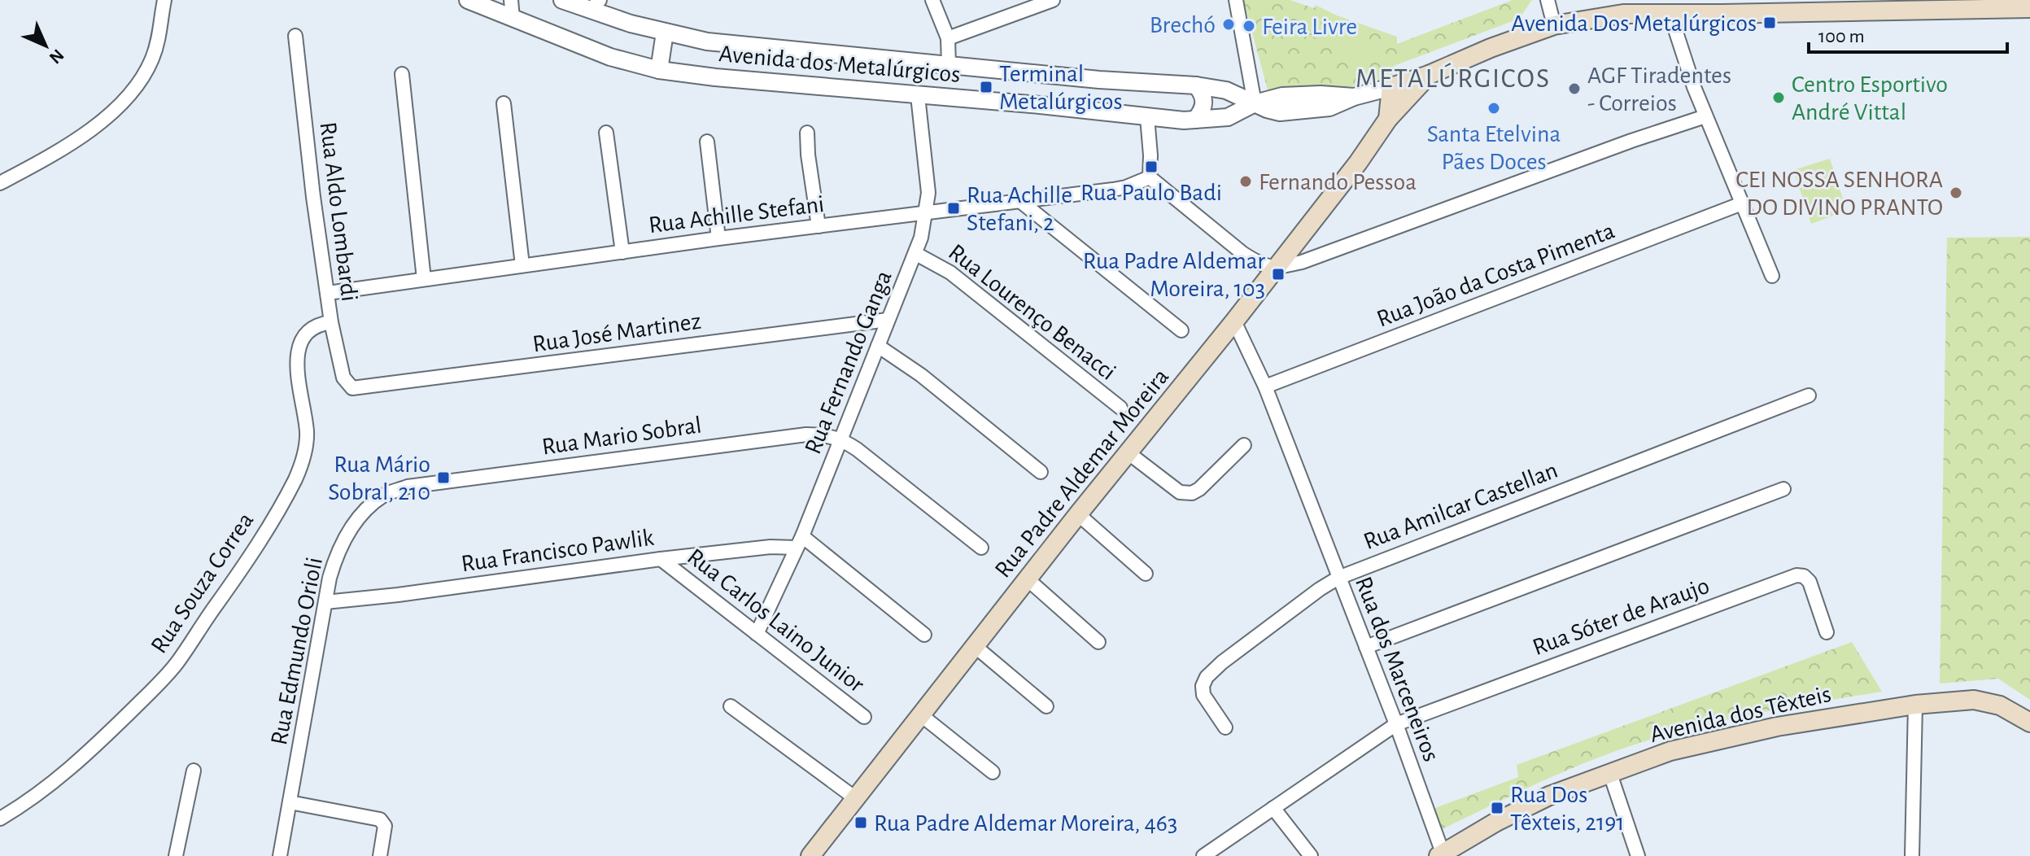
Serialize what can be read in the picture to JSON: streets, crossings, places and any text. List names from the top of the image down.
{
  "streets": {
    "main road": ["Avenida dos Metalúrgicos", "Rua Padre Aldemar Moreira", "Avenida dos Têxteis"],
    "street": [
      "Rua Aldo Lombardi",
      "Rua Achille Stefani",
      "Rua João da Costa Pimenta",
      "Rua Lourenço Benacci",
      "Rua José Martinez",
      "Rua Fernando Ganga",
      "Rua Mario Sobral",
      "Rua Amilcar Castellan",
      "Rua Francisco Pawlik",
      "Rua Souza Correa",
      "Rua Sóter de Araujo",
      "Rua Carlos Laino Junior",
      "Rua Edmundo Orioli",
      "Rua dos Marceneiros"
    ]
  },
  "crossings": [
    ["Avenida dos Metalúrgicos", "Rua Fernando Ganga"],
    ["Avenida dos Metalúrgicos", "Rua Padre Aldemar Moreira"],
    ["Rua Aldo Lombardi", "Rua Achille Stefani"],
    ["Rua Aldo Lombardi", "Rua José Martinez"],
    ["Rua Aldo Lombardi", "Rua Souza Correa"],
    ["Rua Achille Stefani", "Rua Fernando Ganga"],
    ["Rua João da Costa Pimenta", "Rua dos Marceneiros"],
    ["Rua Lourenço Benacci", "Rua Fernando Ganga"],
    ["Rua José Martinez", "Rua Fernando Ganga"],
    ["Rua Fernando Ganga", "Rua Mario Sobral"],
    ["Rua Fernando Ganga", "Rua Francisco Pawlik"],
    ["Rua Fernando Ganga", "Rua Carlos Laino Junior"],
    ["Rua Mario Sobral", "Rua Edmundo Orioli"],
    ["Rua Padre Aldemar Moreira", "Rua dos Marceneiros"],
    ["Rua Amilcar Castellan", "Rua dos Marceneiros"],
    ["Rua Francisco Pawlik", "Rua Carlos Laino Junior"],
    ["Rua Francisco Pawlik", "Rua Edmundo Orioli"],
    ["Rua Sóter de Araujo", "Rua dos Marceneiros"],
    ["Rua dos Marceneiros", "Avenida dos Têxteis"]
  ],
  "districts": ["METALÚRGICOS"],
  "places": {
    "transit": [
      "Avenida Dos Metalúrgicos",
      "Terminal Metalúrgicos",
      "Rua Paulo Badi",
      "Rua Achille Stefani, 2",
      "Rua Padre Aldemar Moreira, 103",
      "Rua Mário Sobral, 210",
      "Rua Dos Têxteis, 2191",
      "Rua Padre Aldemar Moreira, 463"
    ],
    "other": [
      "Brechó",
      "Feira Livre",
      "AGF Tiradentes - Correios",
      "Centro Esportivo André Vittal",
      "Santa Etelvina Pães Doces",
      "Fernando Pessoa",
      "CEI NOSSA SENHORA DO DIVINO PRANTO"
    ]
  },
  "scale_bar": "100 m",
  "north": "bottom right"
}
